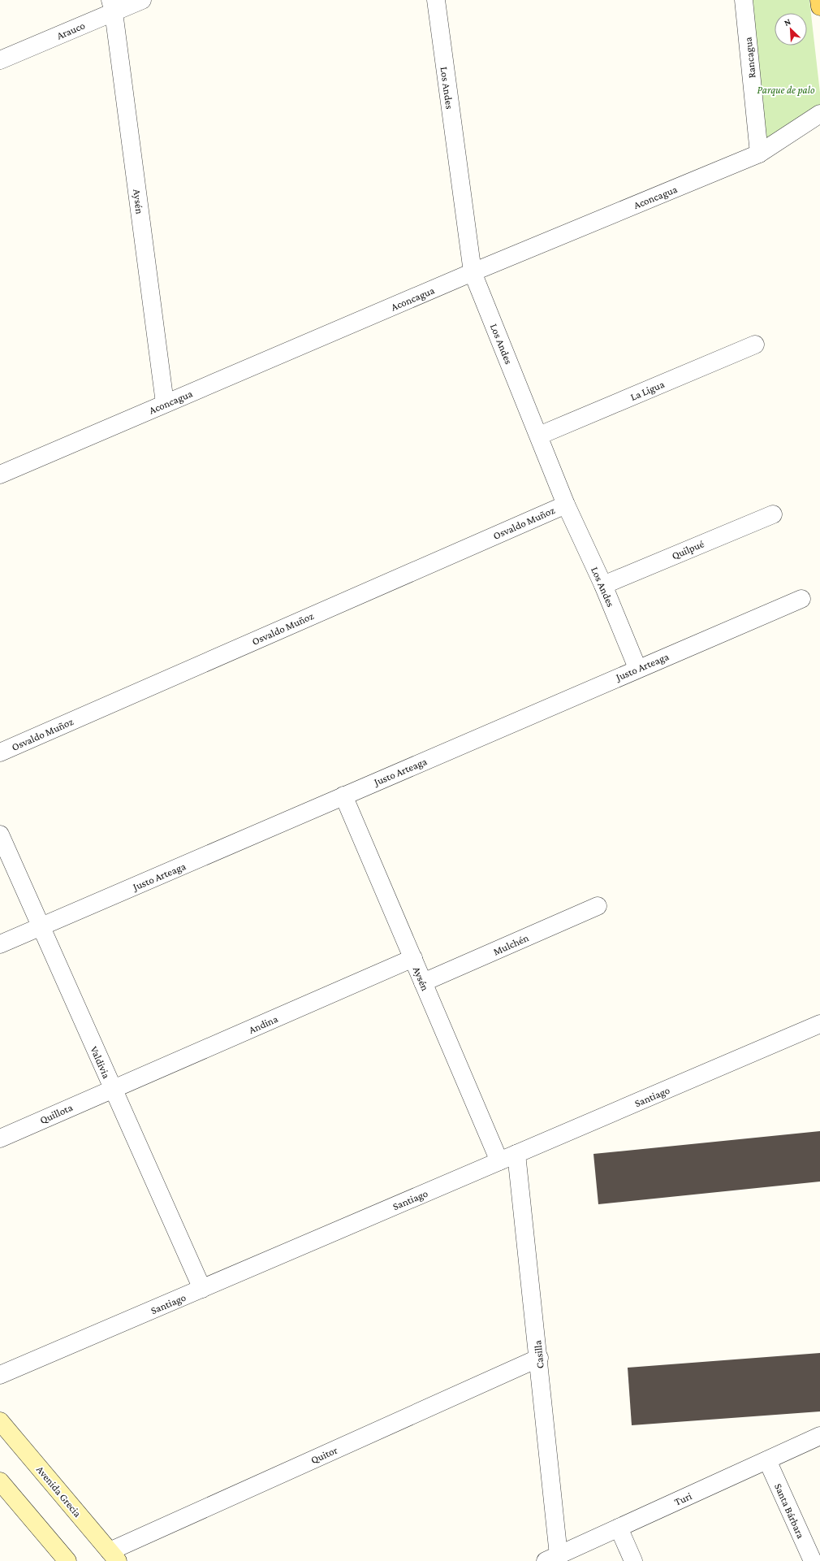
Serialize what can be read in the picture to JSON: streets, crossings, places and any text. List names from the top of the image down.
{
  "streets": {
    "main road": ["Avenida Grecia"],
    "street": [
      "Arauco",
      "Rancagua",
      "Los Andes",
      "Aconcagua",
      "Aysén",
      "La Ligua",
      "Osvaldo Muñoz",
      "Quilpué",
      "Justo Arteaga",
      "Mulchén",
      "Andina",
      "Valdivia",
      "Santiago",
      "Quillota",
      "Casilla",
      "Quitor",
      "Turi",
      "Santa Bárbara"
    ]
  },
  "crossings": [
    ["Arauco", "Aysén"],
    ["Rancagua", "Aconcagua"],
    ["Los Andes", "Aconcagua"],
    ["Los Andes", "La Ligua"],
    ["Los Andes", "Osvaldo Muñoz"],
    ["Los Andes", "Quilpué"],
    ["Los Andes", "Justo Arteaga"],
    ["Aconcagua", "Aysén"],
    ["Aysén", "Justo Arteaga"],
    ["Aysén", "Mulchén"],
    ["Aysén", "Andina"],
    ["Aysén", "Santiago"],
    ["Justo Arteaga", "Valdivia"],
    ["Andina", "Valdivia"],
    ["Andina", "Quillota"],
    ["Valdivia", "Santiago"],
    ["Valdivia", "Quillota"],
    ["Santiago", "Casilla"],
    ["Casilla", "Quitor"],
    ["Casilla", "Turi"],
    ["Quitor", "Avenida Grecia"],
    ["Turi", "Santa Bárbara"]
  ],
  "parks": ["Parque de palo"],
  "north": "top left"
}
